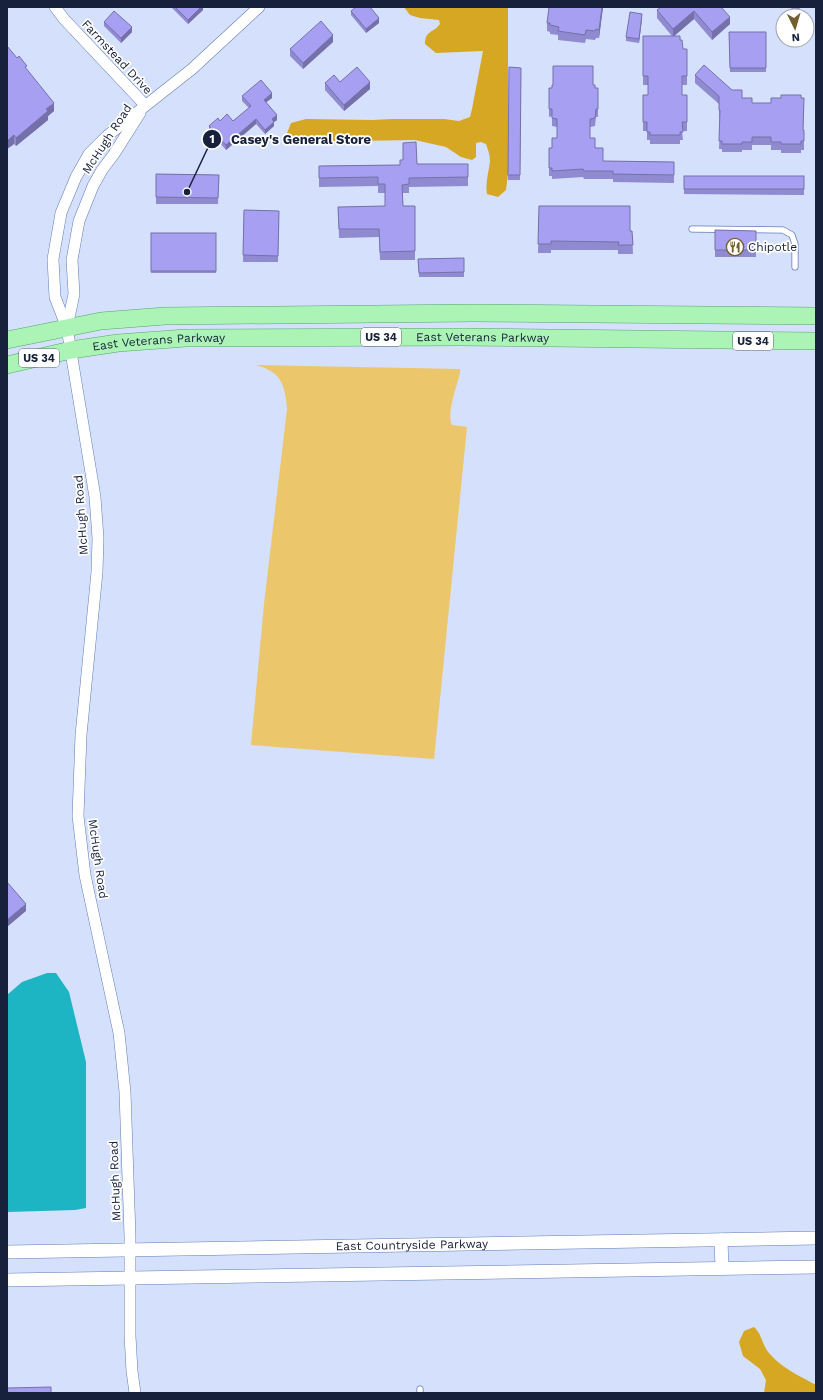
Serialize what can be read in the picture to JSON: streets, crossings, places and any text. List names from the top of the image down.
{
  "streets": {
    "main road": ["US 34", "East Veterans Parkway"],
    "street": ["Farmstead Drive", "McHugh Road", "East Countryside Parkway"]
  },
  "crossings": [
    ["Farmstead Drive", "McHugh Road"],
    ["McHugh Road", "East Veterans Parkway"],
    ["McHugh Road", "East Countryside Parkway"]
  ],
  "places": {
    "other": ["Casey's General Store"],
    "restaurant": ["Chipotle"]
  },
  "north": "bottom"
}
